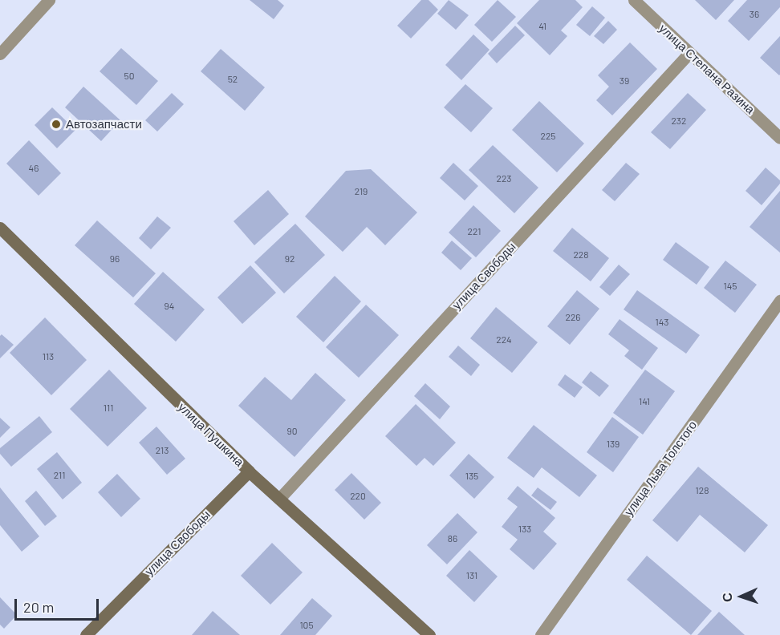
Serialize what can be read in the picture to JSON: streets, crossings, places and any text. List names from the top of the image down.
{
  "streets": {
    "main road": ["улица Свободы", "улица Пушкина"],
    "street": ["улица Степана Разина", "улица Льва Толстого"]
  },
  "crossings": [
    ["улица Степана Разина", "улица Свободы"],
    ["улица Свободы", "улица Пушкина"]
  ],
  "places": ["Автозапчасти"],
  "house_numbers": [
    "36",
    "41",
    "50",
    "52",
    "39",
    "232",
    "225",
    "46",
    "223",
    "219",
    "221",
    "228",
    "96",
    "92",
    "145",
    "94",
    "226",
    "143",
    "224",
    "113",
    "141",
    "111",
    "90",
    "139",
    "213",
    "211",
    "135",
    "128",
    "220",
    "133",
    "86",
    "131",
    "105"
  ],
  "scale_bar": "20 m",
  "north": "left"
}
